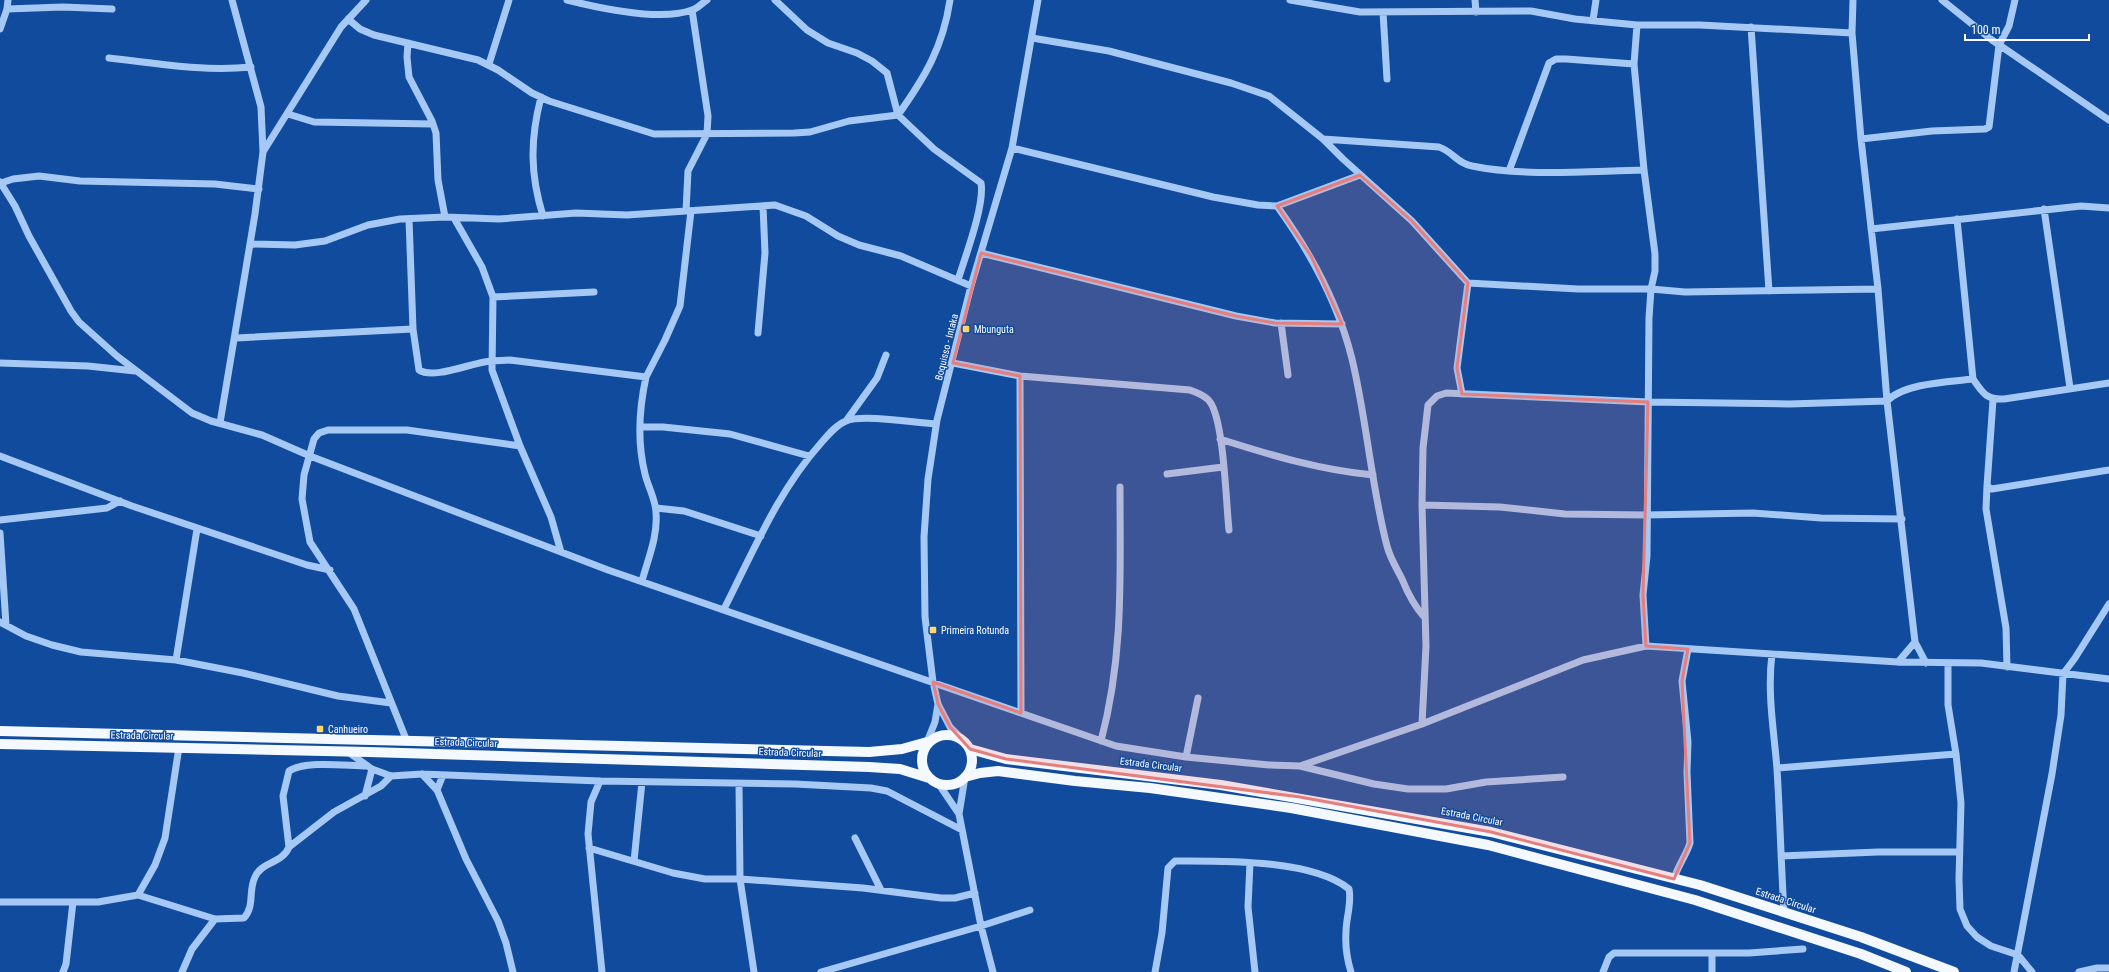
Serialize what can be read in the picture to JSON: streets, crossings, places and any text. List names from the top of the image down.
{
  "streets": {
    "main road": ["Estrada Circular"],
    "street": ["Boquisso - Intaka"]
  },
  "places": {
    "transit": ["Mbunguta", "Primeira Rotunda", "Canhueiro"]
  },
  "scale_bar": "100 m"
}
